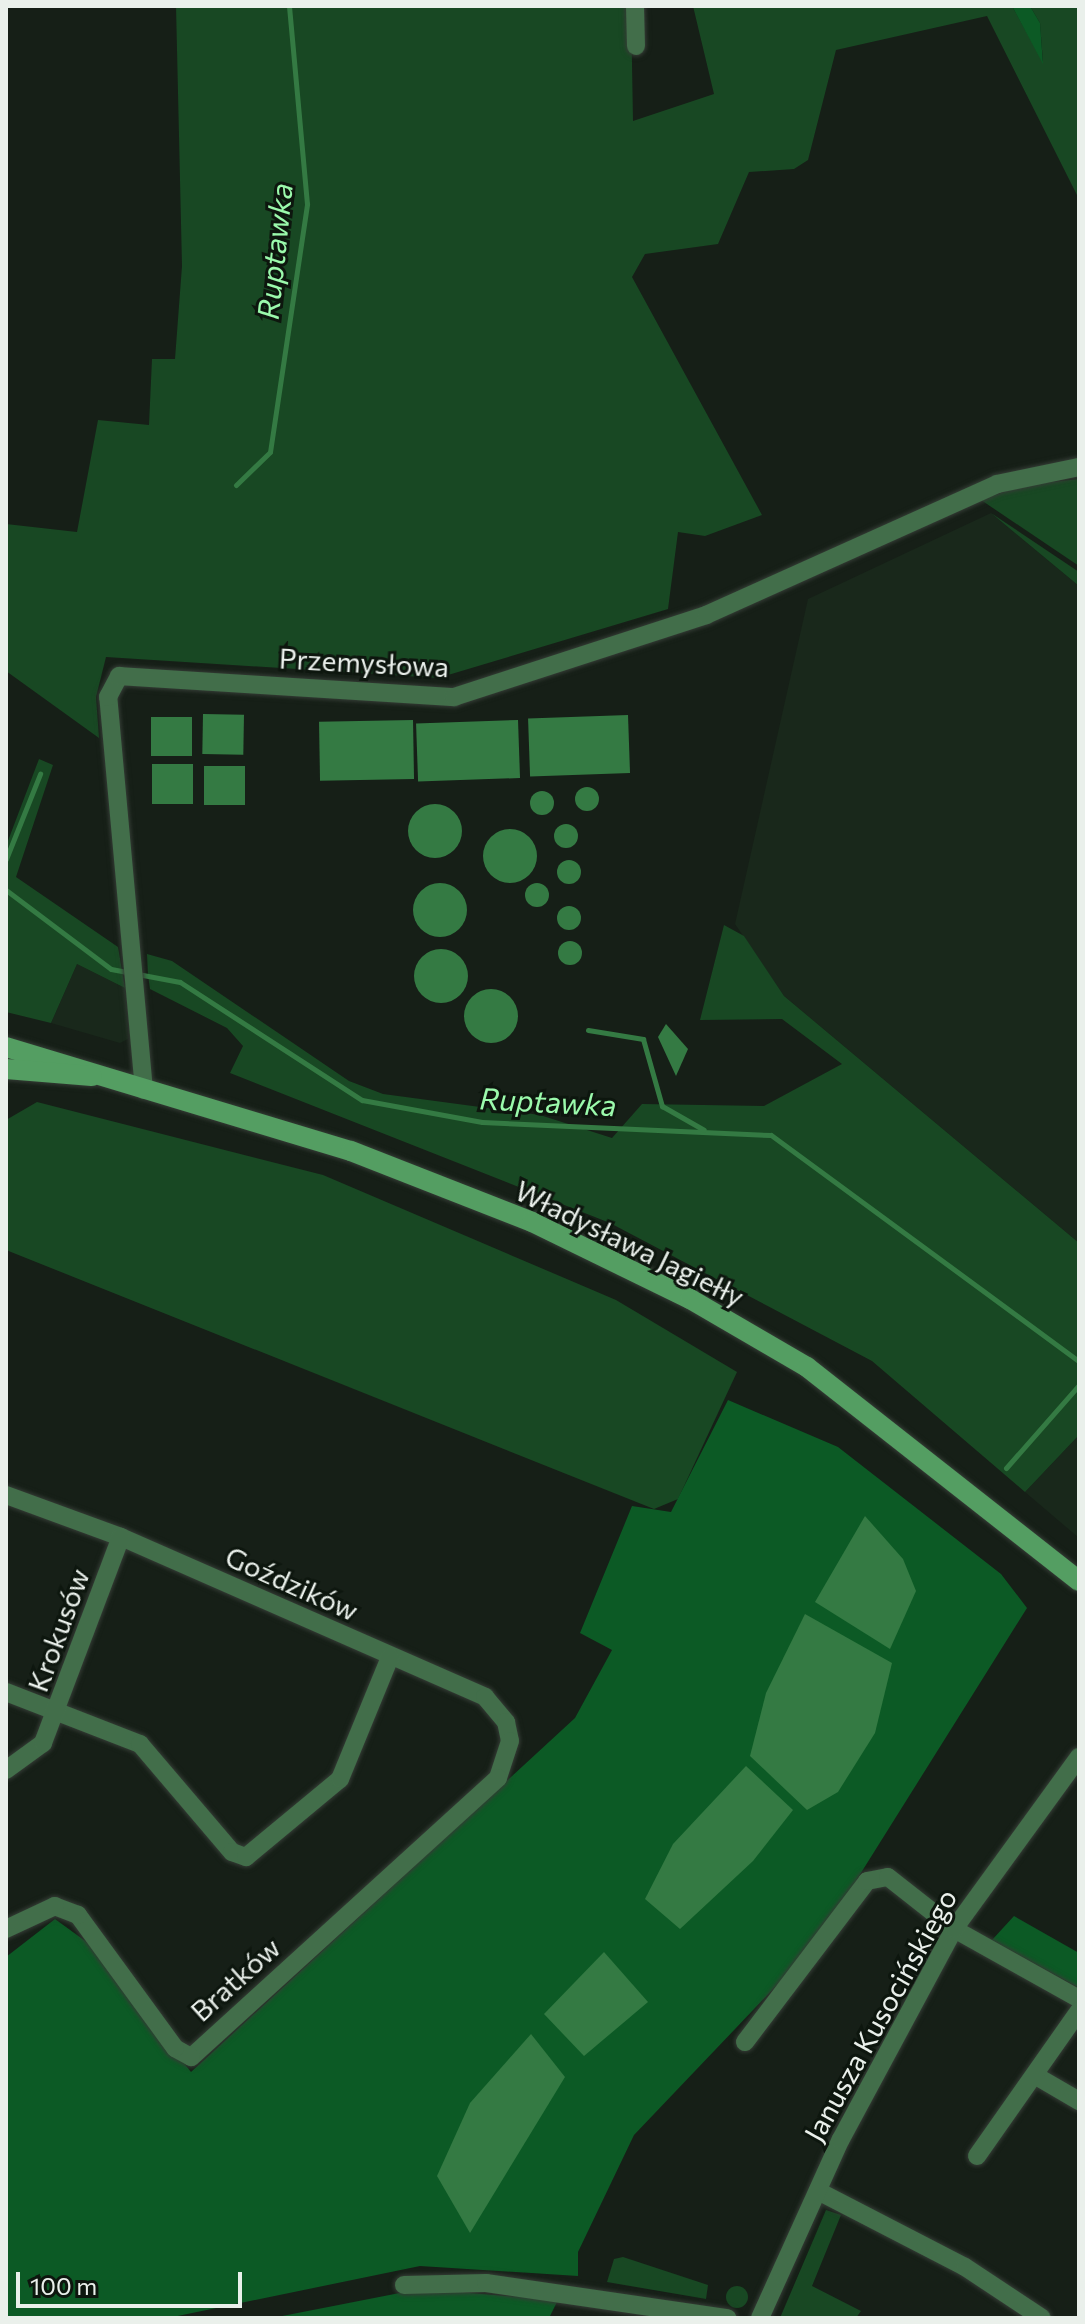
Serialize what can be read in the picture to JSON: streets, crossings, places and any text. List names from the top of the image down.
{
  "streets": {
    "street": [
      "Przemysłowa",
      "Władysława Jagiełły",
      "Goździków",
      "Krokusów",
      "Bratków",
      "Janusza Kusocińskiego"
    ]
  },
  "crossings": [
    ["Przemysłowa", "Władysława Jagiełły"],
    ["Goździków", "Krokusów"],
    ["Goździków", "Bratków"]
  ],
  "water": ["Ruptawka"],
  "scale_bar": "100 m"
}
